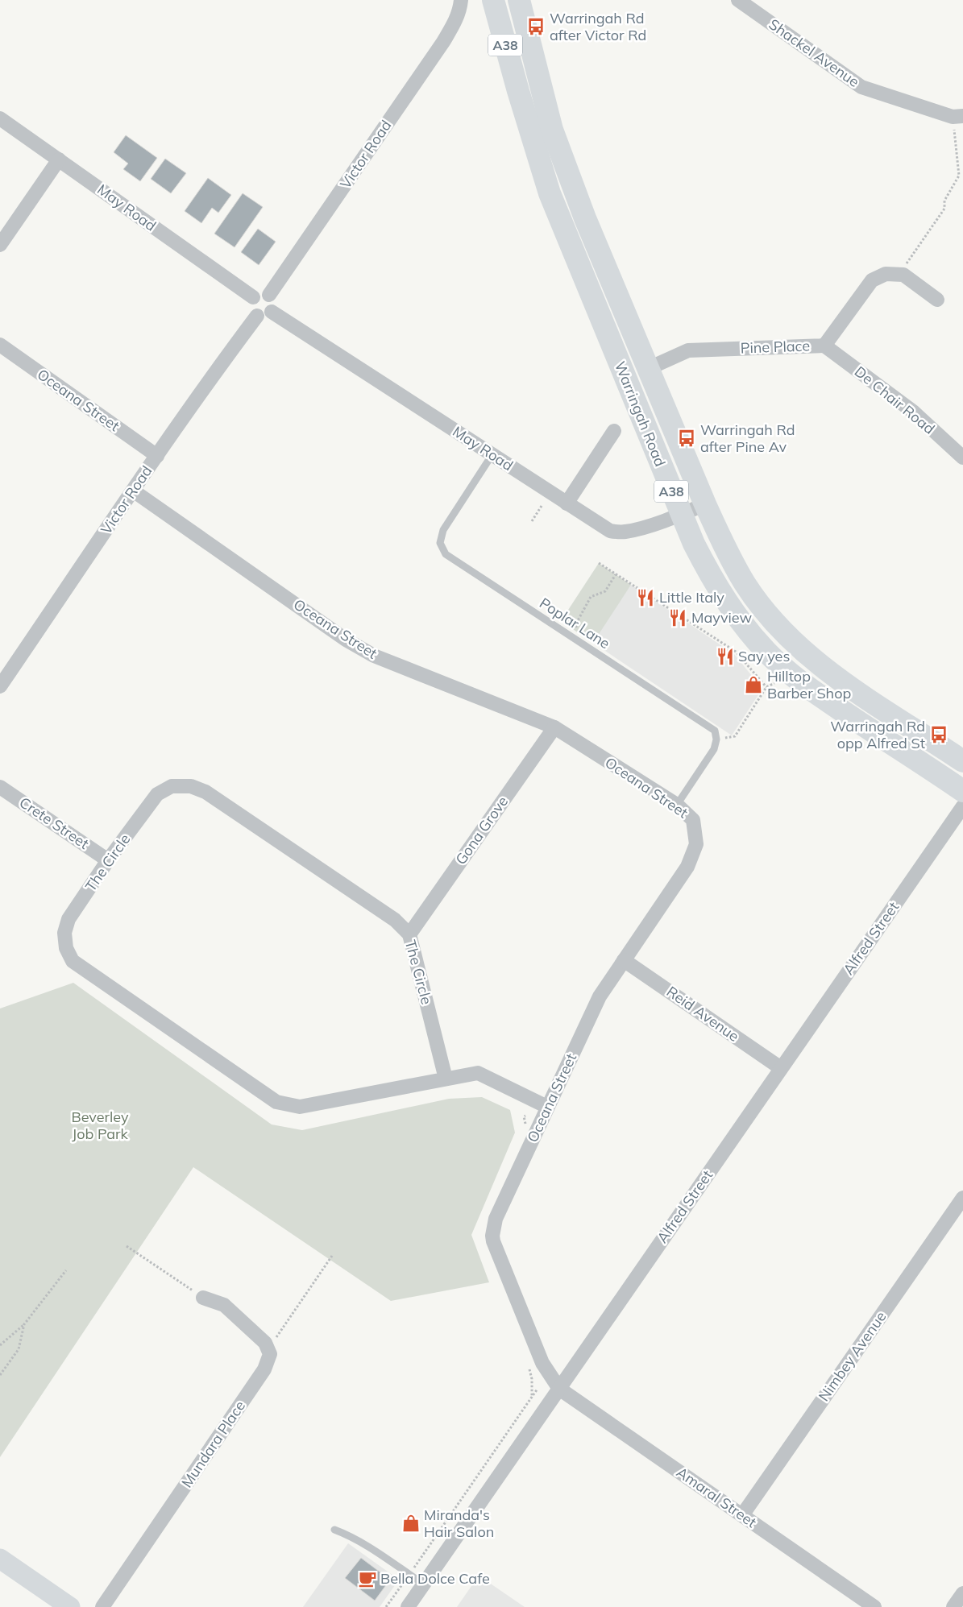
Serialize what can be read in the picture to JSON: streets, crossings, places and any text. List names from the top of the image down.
{
  "streets": {
    "highway": ["A38", "Warringah Road"],
    "street": [
      "Shackel Avenue",
      "Victor Road",
      "May Road",
      "Pine Place",
      "Oceana Street",
      "De Chair Road",
      "Crete Street",
      "Gona Grove",
      "The Circle",
      "Alfred Street",
      "Reid Avenue",
      "Nimbey Avenue",
      "Mundara Place",
      "Amaral Street"
    ],
    "lane": ["Poplar Lane"]
  },
  "crossings": [
    ["Victor Road", "May Road"],
    ["Victor Road", "Oceana Street"],
    ["May Road", "Warringah Road"],
    ["May Road", "Poplar Lane"],
    ["Pine Place", "De Chair Road"],
    ["Pine Place", "Warringah Road"],
    ["Oceana Street", "Gona Grove"],
    ["Oceana Street", "The Circle"],
    ["Oceana Street", "Alfred Street"],
    ["Oceana Street", "Reid Avenue"],
    ["Oceana Street", "Amaral Street"],
    ["Crete Street", "The Circle"],
    ["Gona Grove", "The Circle"],
    ["Alfred Street", "Reid Avenue"],
    ["Alfred Street", "Amaral Street"],
    ["Nimbey Avenue", "Amaral Street"]
  ],
  "parks": ["Beverley Job Park"],
  "places": {
    "bus stop": ["Warringah Rd after Victor Rd", "Warringah Rd after Pine Av", "Warringah Rd opp Alfred St"],
    "restaurant": ["Little Italy", "Mayview", "Say yes"],
    "shop": ["Hilltop Barber Shop", "Miranda's Hair Salon"],
    "cafe": ["Bella Dolce Cafe"]
  }
}
